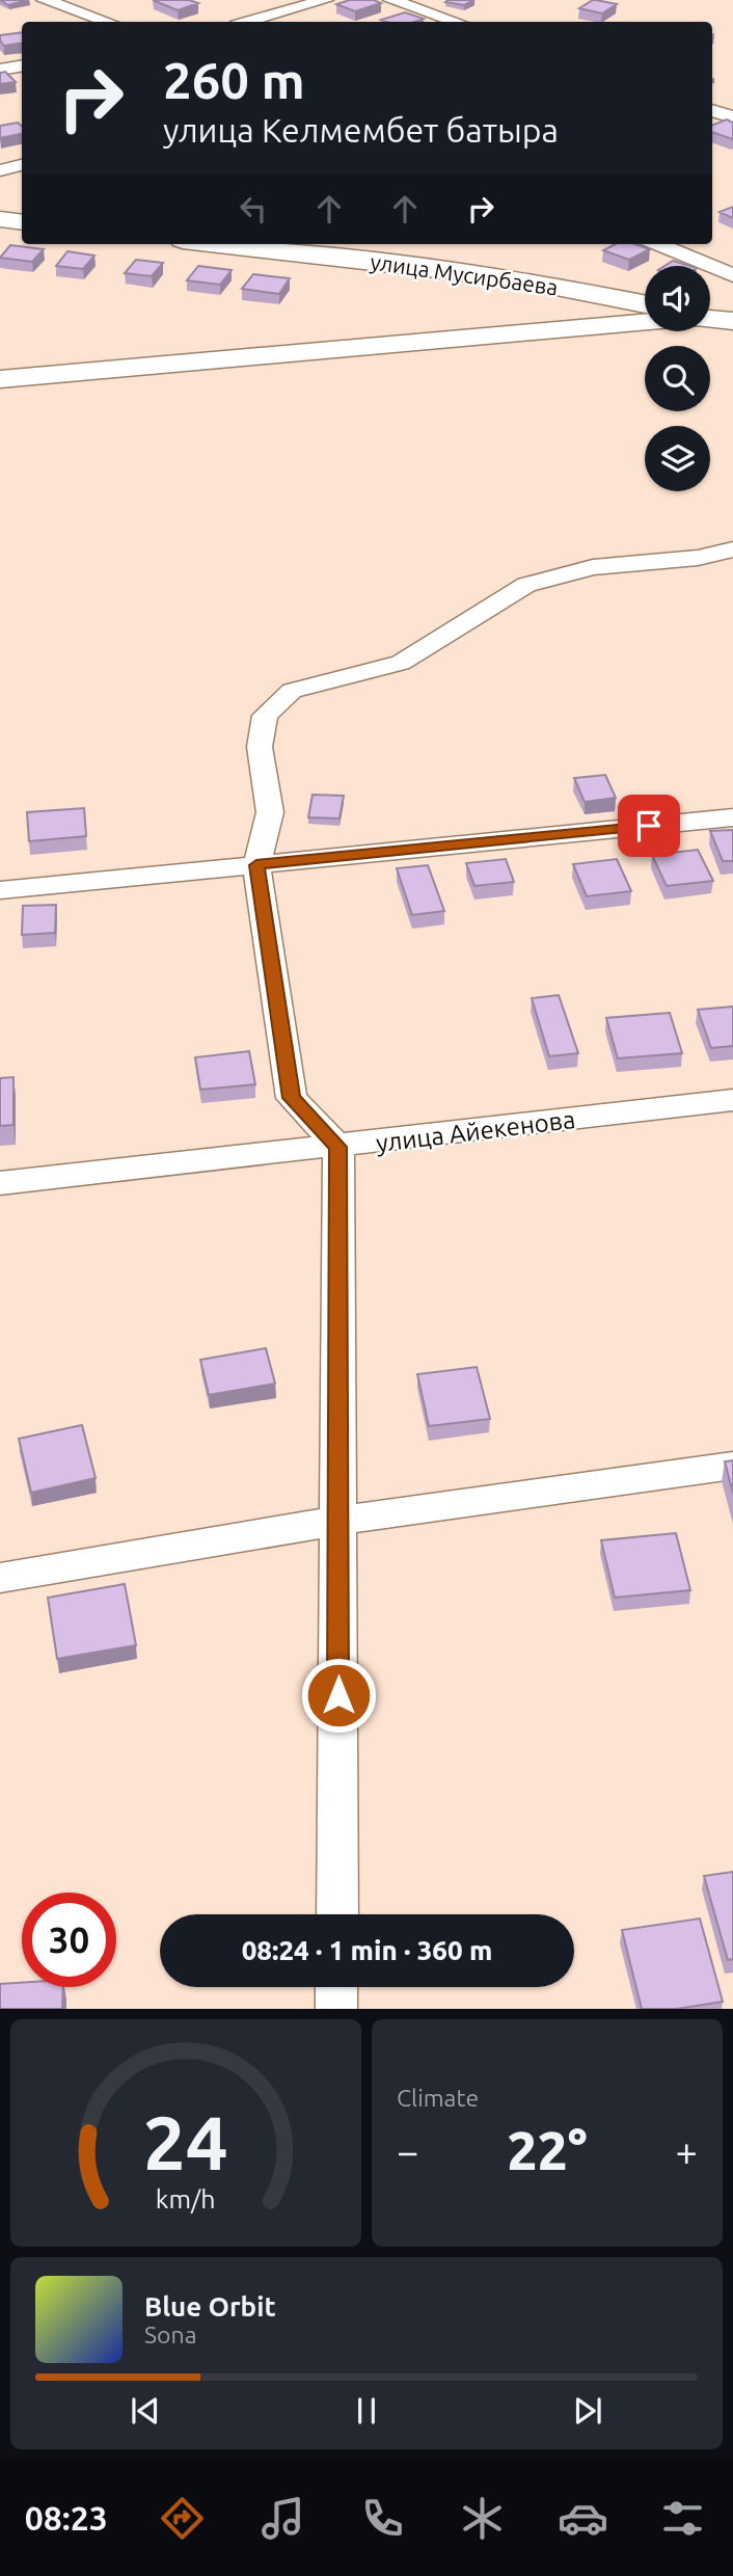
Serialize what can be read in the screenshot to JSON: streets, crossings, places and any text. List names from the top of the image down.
{
  "streets": {
    "main road": ["улица Мусирбаева"],
    "street": ["улица Айекенова"]
  },
  "page": {
    "turn": ["260 m", "улица Келмембет батыра"],
    "limit": "30",
    "trip": "08:24 · 1 min · 360 m",
    "tile": "Climate",
    "heat": ["−", "22°", "+"],
    "song": ["Blue Orbit", "Sona"],
    "tabs": "08:23",
    "gauge": ["24", "km/h"]
  }
}
